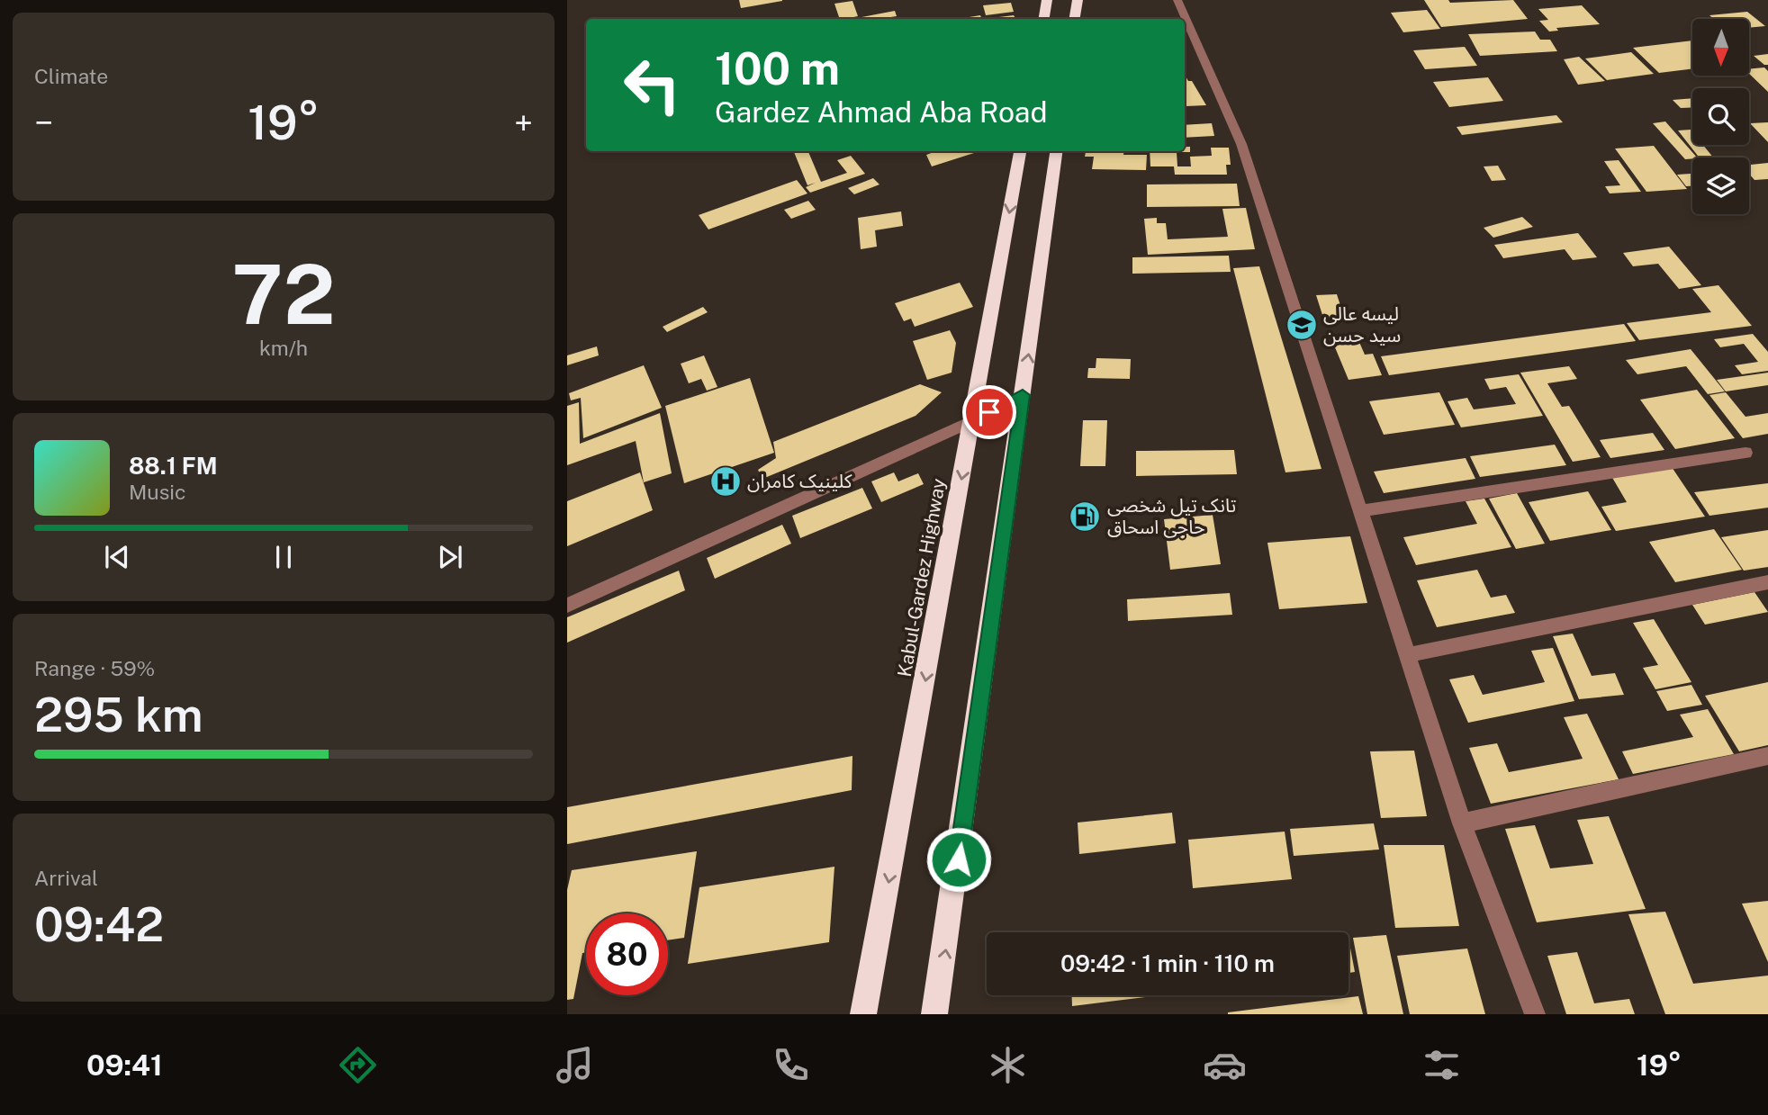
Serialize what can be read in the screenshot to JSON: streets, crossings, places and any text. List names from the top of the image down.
{
  "streets": {
    "highway": ["Kabul-Gardez Highway"]
  },
  "places": {
    "school or university": ["لیسه عالی سید حسن"],
    "hospital": ["کلینیک کامران"],
    "fuel station": ["تانک تیل شخصی حاجی اسحاق"]
  },
  "north": "bottom",
  "page": {
    "tile": [
      "Climate",
      ["72", "km/h"],
      ["Range · 59%", "295 km"],
      ["Arrival", "09:42"]
    ],
    "turn": ["100 m", "Gardez Ahmad Aba Road"],
    "heat": ["−", "19°", "+"],
    "song": ["88.1 FM", "Music"],
    "limit": "80",
    "trip": "09:42 · 1 min · 110 m",
    "tabs": ["09:41", "19°"]
  }
}
